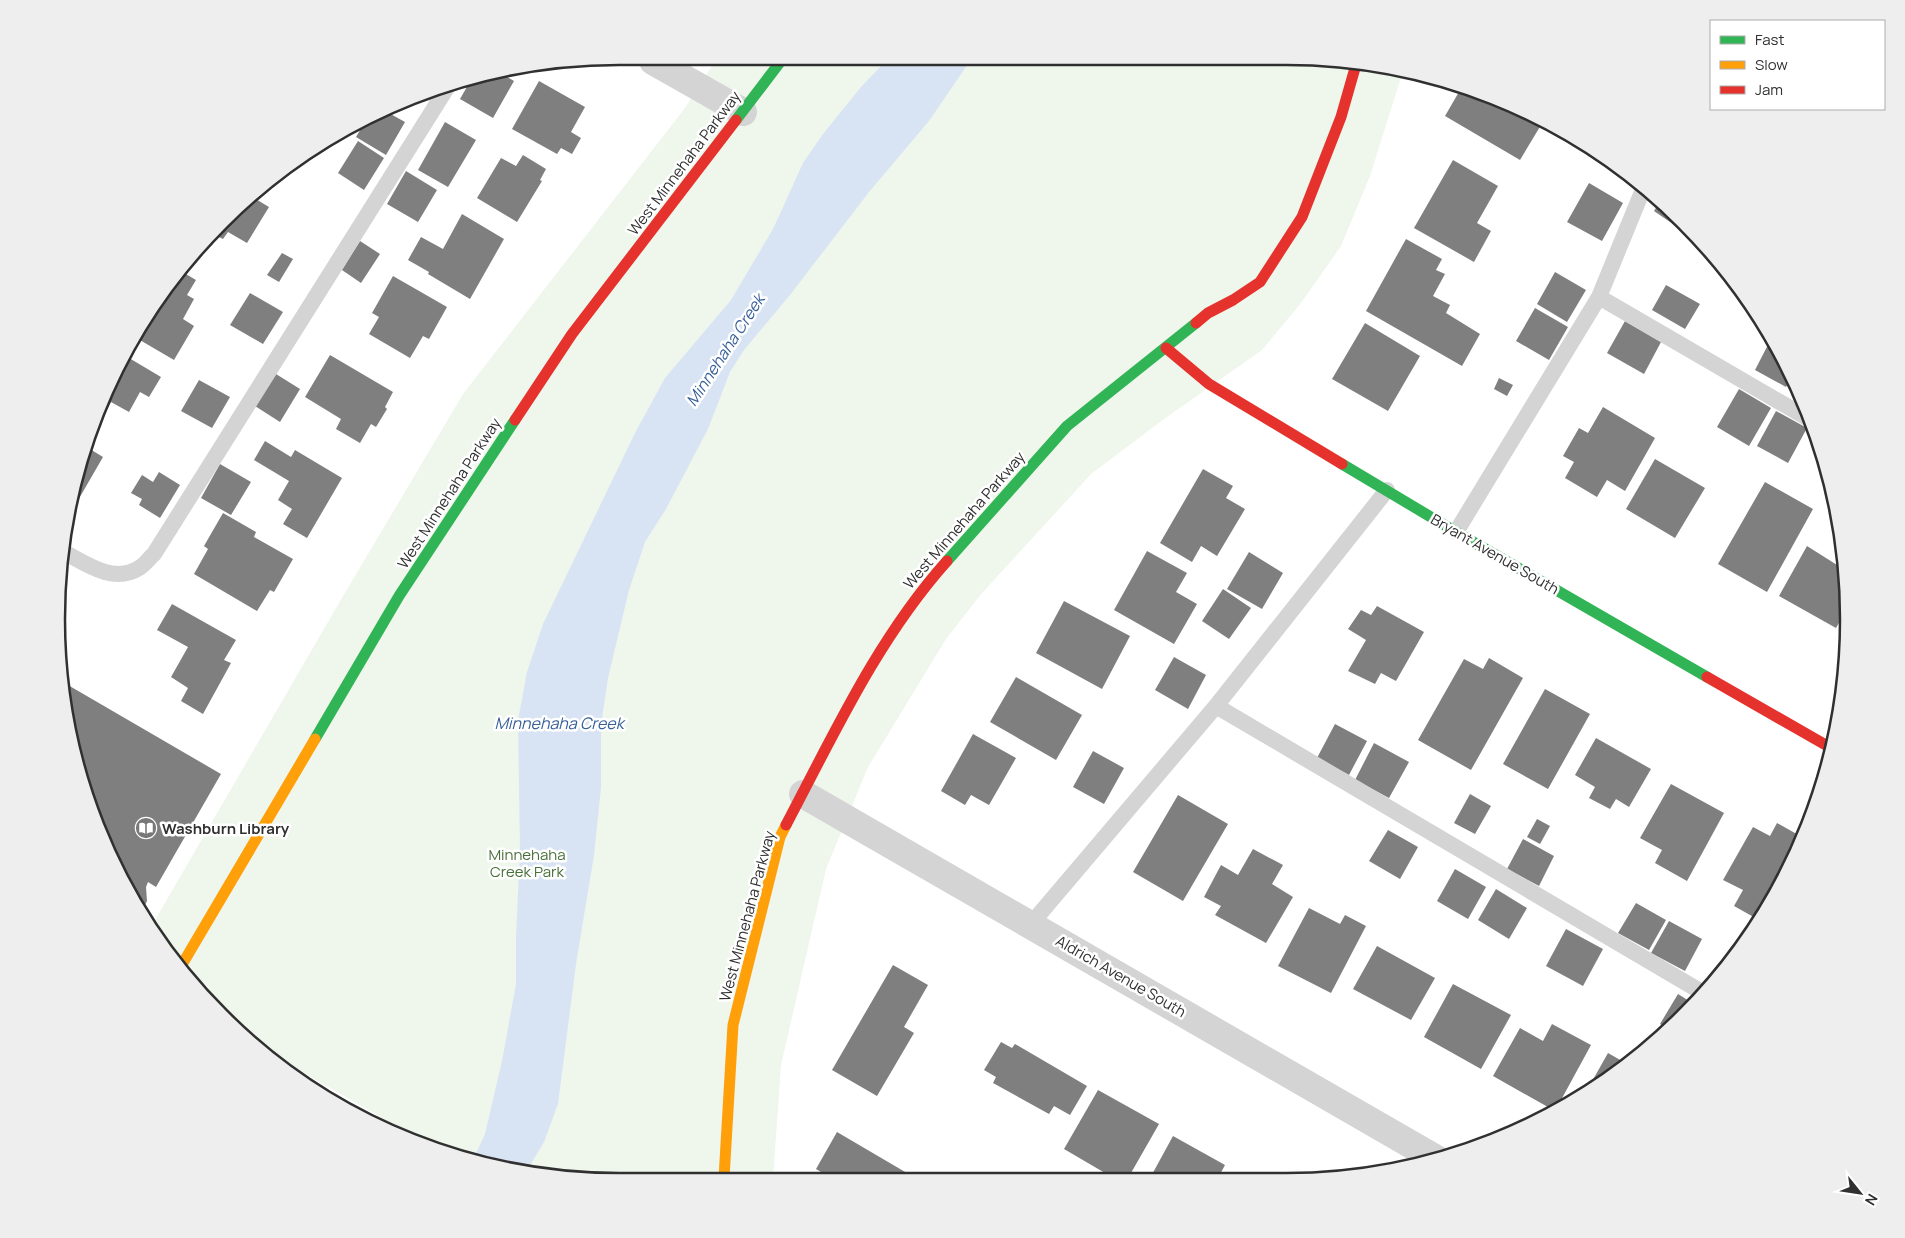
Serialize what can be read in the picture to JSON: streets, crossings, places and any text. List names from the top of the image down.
{
  "streets": {
    "street": ["West Minnehaha Parkway", "Bryant Avenue South", "Aldrich Avenue South"]
  },
  "crossings": [
    ["West Minnehaha Parkway", "Bryant Avenue South"],
    ["West Minnehaha Parkway", "Aldrich Avenue South"]
  ],
  "water": ["Minnehaha Creek"],
  "parks": ["Minnehaha Creek Park"],
  "places": {
    "library": ["Washburn Library"]
  },
  "legend": ["Fast", "Slow", "Jam"],
  "north": "bottom right"
}
